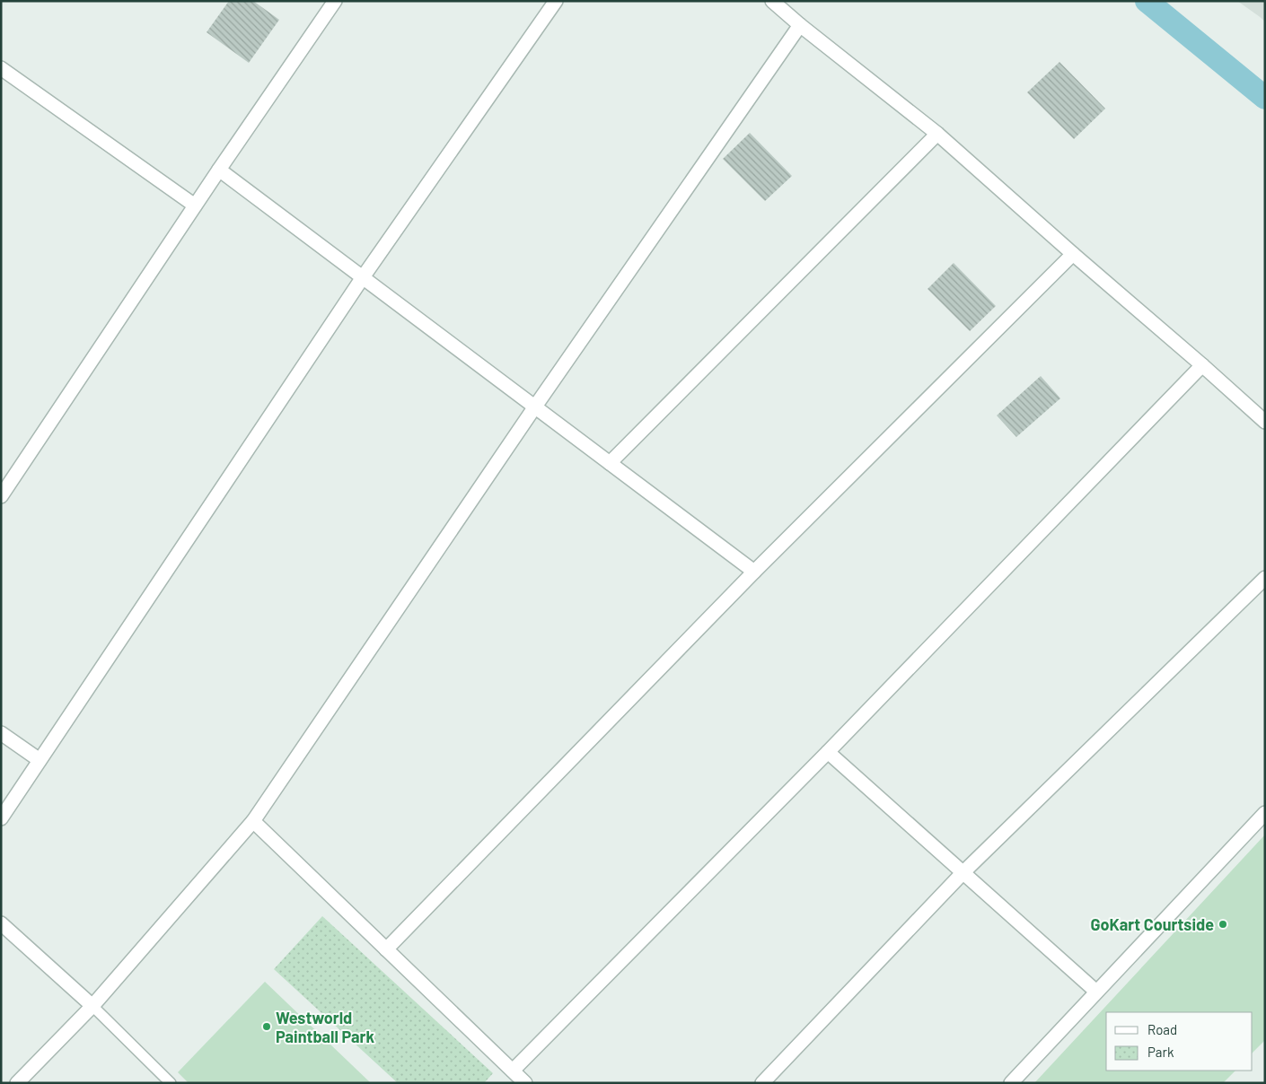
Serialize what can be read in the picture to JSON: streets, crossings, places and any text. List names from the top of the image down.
{
  "places": ["GoKart Courtside", "Westworld Paintball Park"],
  "legend": ["Road", "Park"]
}
